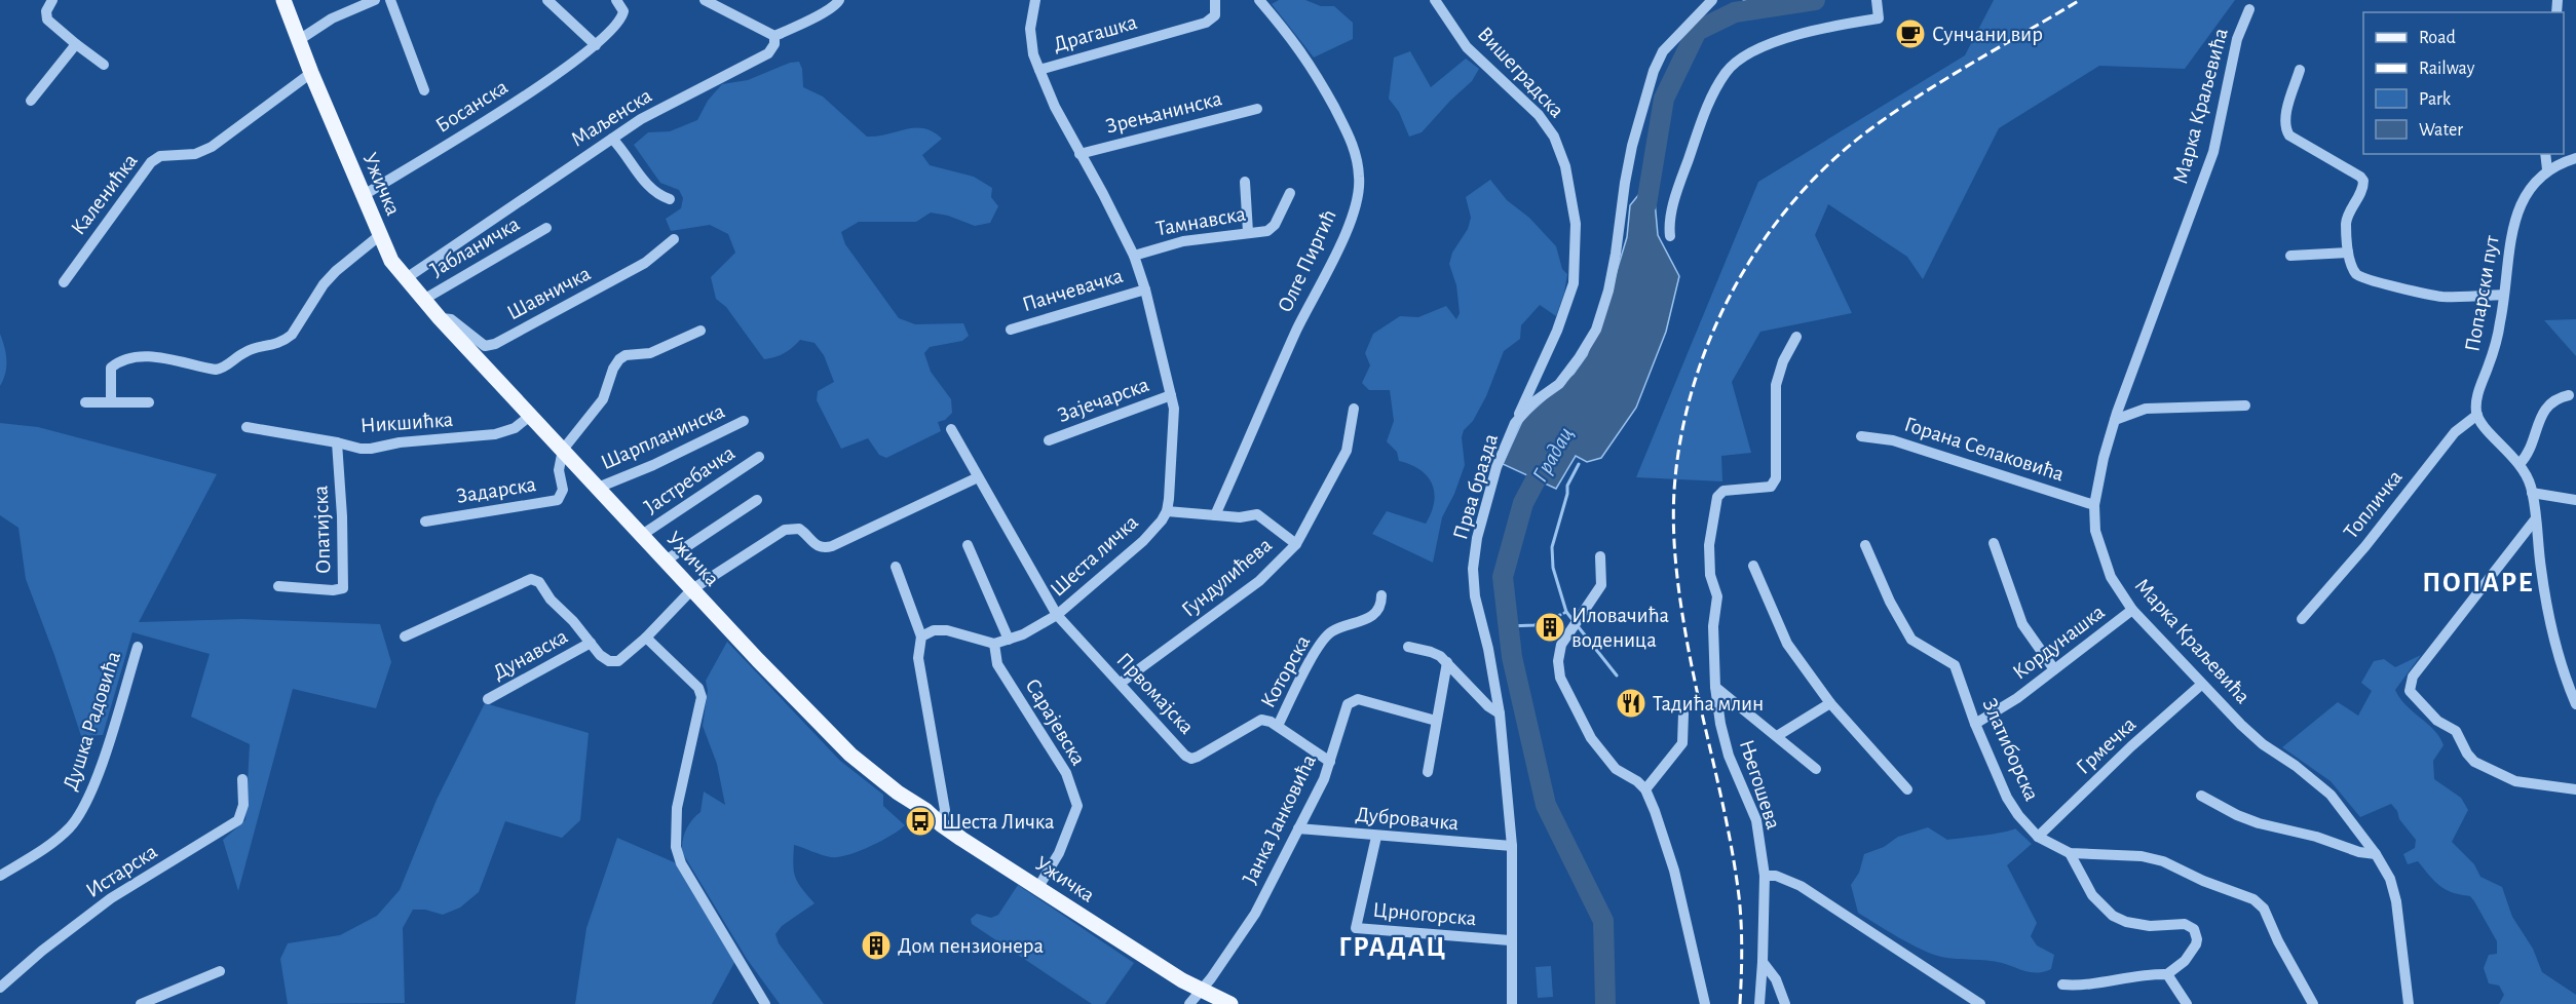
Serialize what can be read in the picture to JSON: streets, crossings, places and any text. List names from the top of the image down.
{
  "streets": {
    "main road": ["Ужичка"],
    "street": [
      "Драгашка",
      "Вишеградска",
      "Босанска",
      "Марка Краљевића",
      "Зрењанинска",
      "Маљенска",
      "Каленићка",
      "Тамнавска",
      "Јабланичка",
      "Олге Пиргић",
      "Панчевачка",
      "Шавничка",
      "Попарски пут",
      "Зајечарска",
      "Никшићка",
      "Шарпланинска",
      "Горана Селаковића",
      "Јастребачка",
      "Прва бразда",
      "Задарска",
      "Топличка",
      "Опатијска",
      "Шеста личка",
      "Гундулићева",
      "Кордунашка",
      "Дунавска",
      "Которска",
      "Првомајска",
      "Душка Радовића",
      "Сарајевска",
      "Грмечка",
      "Златиборска",
      "Његошева",
      "Дубровачка",
      "Јанка Јанковића",
      "Истарска",
      "Црногорска"
    ]
  },
  "crossings": [
    ["Драгашка", "Шеста личка"],
    ["Вишеградска", "Прва бразда"],
    ["Босанска", "Ужичка"],
    ["Марка Краљевића", "Горана Селаковића"],
    ["Марка Краљевића", "Кордунашка"],
    ["Марка Краљевића", "Грмечка"],
    ["Зрењанинска", "Шеста личка"],
    ["Маљенска", "Ужичка"],
    ["Ужичка", "Каленићка"],
    ["Ужичка", "Јабланичка"],
    ["Ужичка", "Шавничка"],
    ["Ужичка", "Никшићка"],
    ["Ужичка", "Шарпланинска"],
    ["Ужичка", "Јастребачка"],
    ["Ужичка", "Задарска"],
    ["Ужичка", "Сарајевска"],
    ["Ужичка", "Јанка Јанковића"],
    ["Тамнавска", "Шеста личка"],
    ["Панчевачка", "Шеста личка"],
    ["Попарски пут", "Топличка"],
    ["Зајечарска", "Шеста личка"],
    ["Никшићка", "Опатијска"],
    ["Прва бразда", "Дубровачка"],
    ["Прва бразда", "Црногорска"],
    ["Шеста личка", "Првомајска"],
    ["Шеста личка", "Сарајевска"],
    ["Гундулићева", "Првомајска"],
    ["Кордунашка", "Златиборска"],
    ["Которска", "Првомајска"],
    ["Грмечка", "Златиборска"],
    ["Дубровачка", "Јанка Јанковића"],
    ["Дубровачка", "Црногорска"]
  ],
  "districts": ["ПОПАРЕ", "ГРАДАЦ"],
  "water": ["Градац"],
  "places": {
    "cafe": ["Сунчани вир"],
    "building": ["Иловачића воденица", "Дом пензионера"],
    "restaurant": ["Тадића млин"],
    "bus stop": ["Шеста Личка"]
  },
  "legend": [
    "Road",
    "Railway",
    "Park",
    "Water"
  ]
}
